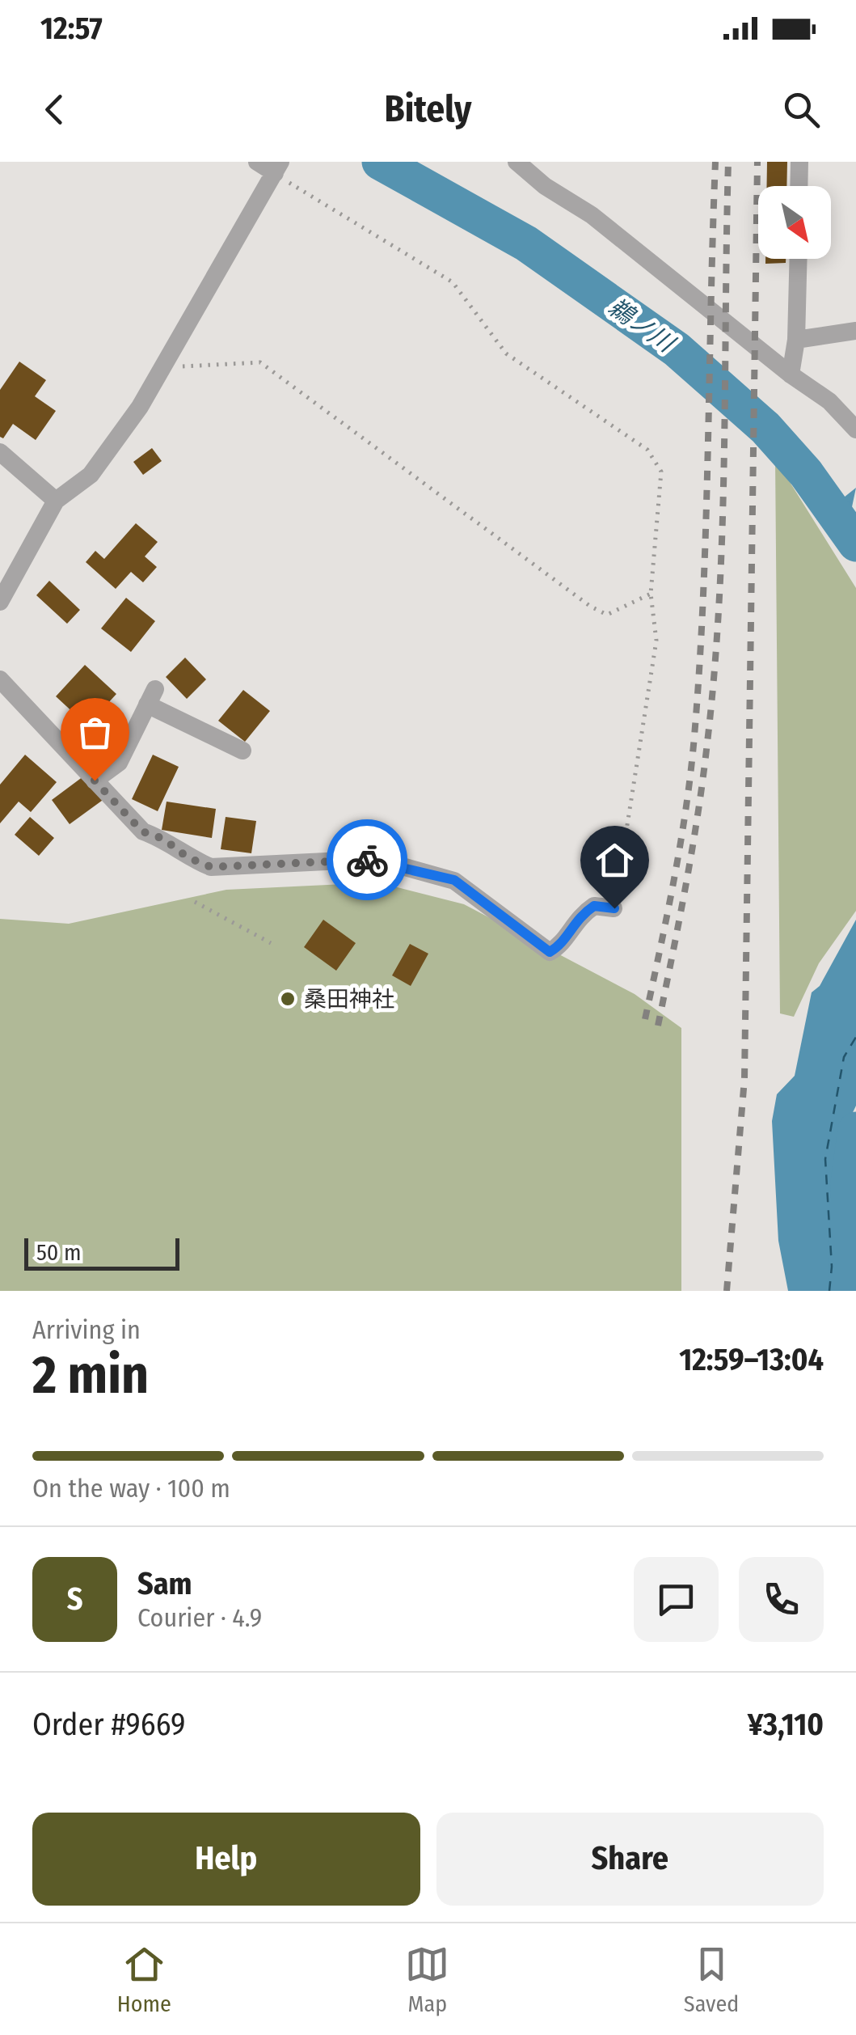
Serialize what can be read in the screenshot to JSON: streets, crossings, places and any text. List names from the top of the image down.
{
  "water": ["鵜ノ川"],
  "places": ["桑田神社"],
  "scale_bar": "50 m",
  "north": "bottom right",
  "page": {
    "status": "12:57",
    "header": "Bitely",
    "scale": "50 m",
    "heading": ["2 min", "Arriving in", "12:59–13:04"],
    "panel": [
      "Sam",
      "Courier · 4.9",
      "Order #9669",
      "¥3,110"
    ],
    "bar": "On the way · 100 m",
    "round": "S",
    "buttons": ["Help", "Share"],
    "tabs": ["Home", "Map", "Saved"]
  }
}
